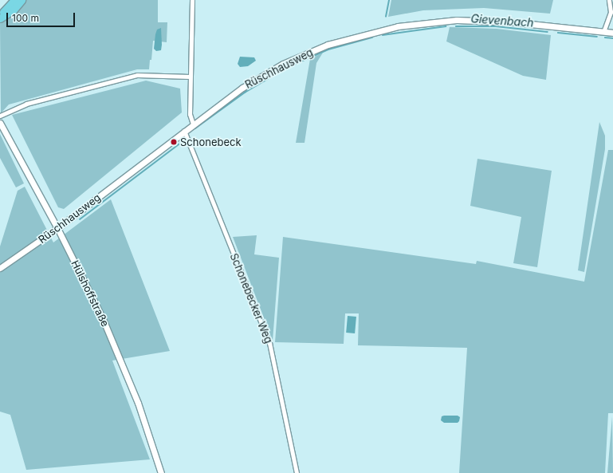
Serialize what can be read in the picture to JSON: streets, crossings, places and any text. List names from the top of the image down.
{
  "streets": {
    "main road": ["Rüschhausweg", "Hülshoffstraße"],
    "street": ["Schonebecker Weg"]
  },
  "crossings": [
    ["Rüschhausweg", "Hülshoffstraße"],
    ["Rüschhausweg", "Schonebecker Weg"]
  ],
  "water": ["Gievenbach"],
  "places": ["Schonebeck"],
  "scale_bar": "100 m"
}
